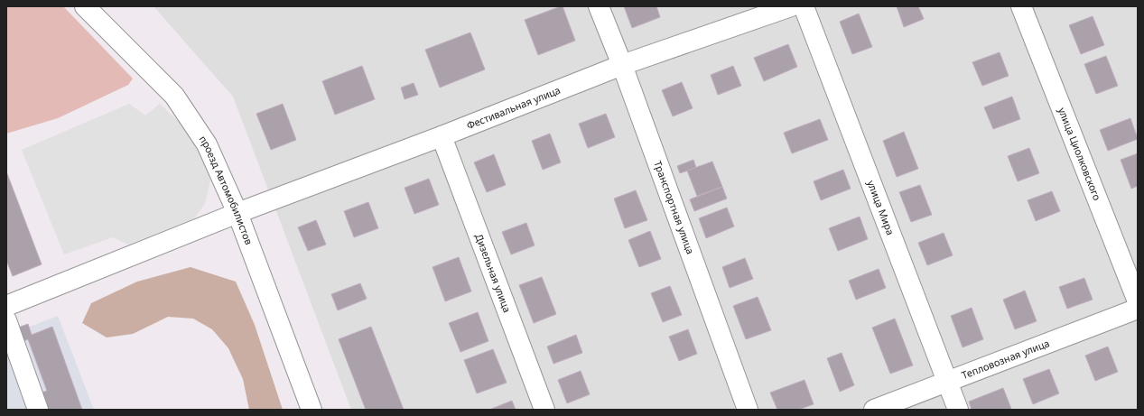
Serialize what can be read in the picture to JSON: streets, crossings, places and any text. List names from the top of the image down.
{
  "streets": {
    "street": [
      "Фестивальная улица",
      "улица Циолковского",
      "проезд Автомобилистов",
      "Транспортная улица",
      "улица Мира",
      "Дизельная улица",
      "Тепловозная улица"
    ]
  },
  "crossings": [
    ["Фестивальная улица", "проезд Автомобилистов"],
    ["Фестивальная улица", "Транспортная улица"],
    ["Фестивальная улица", "Дизельная улица"],
    ["улица Мира", "Тепловозная улица"]
  ]
}
